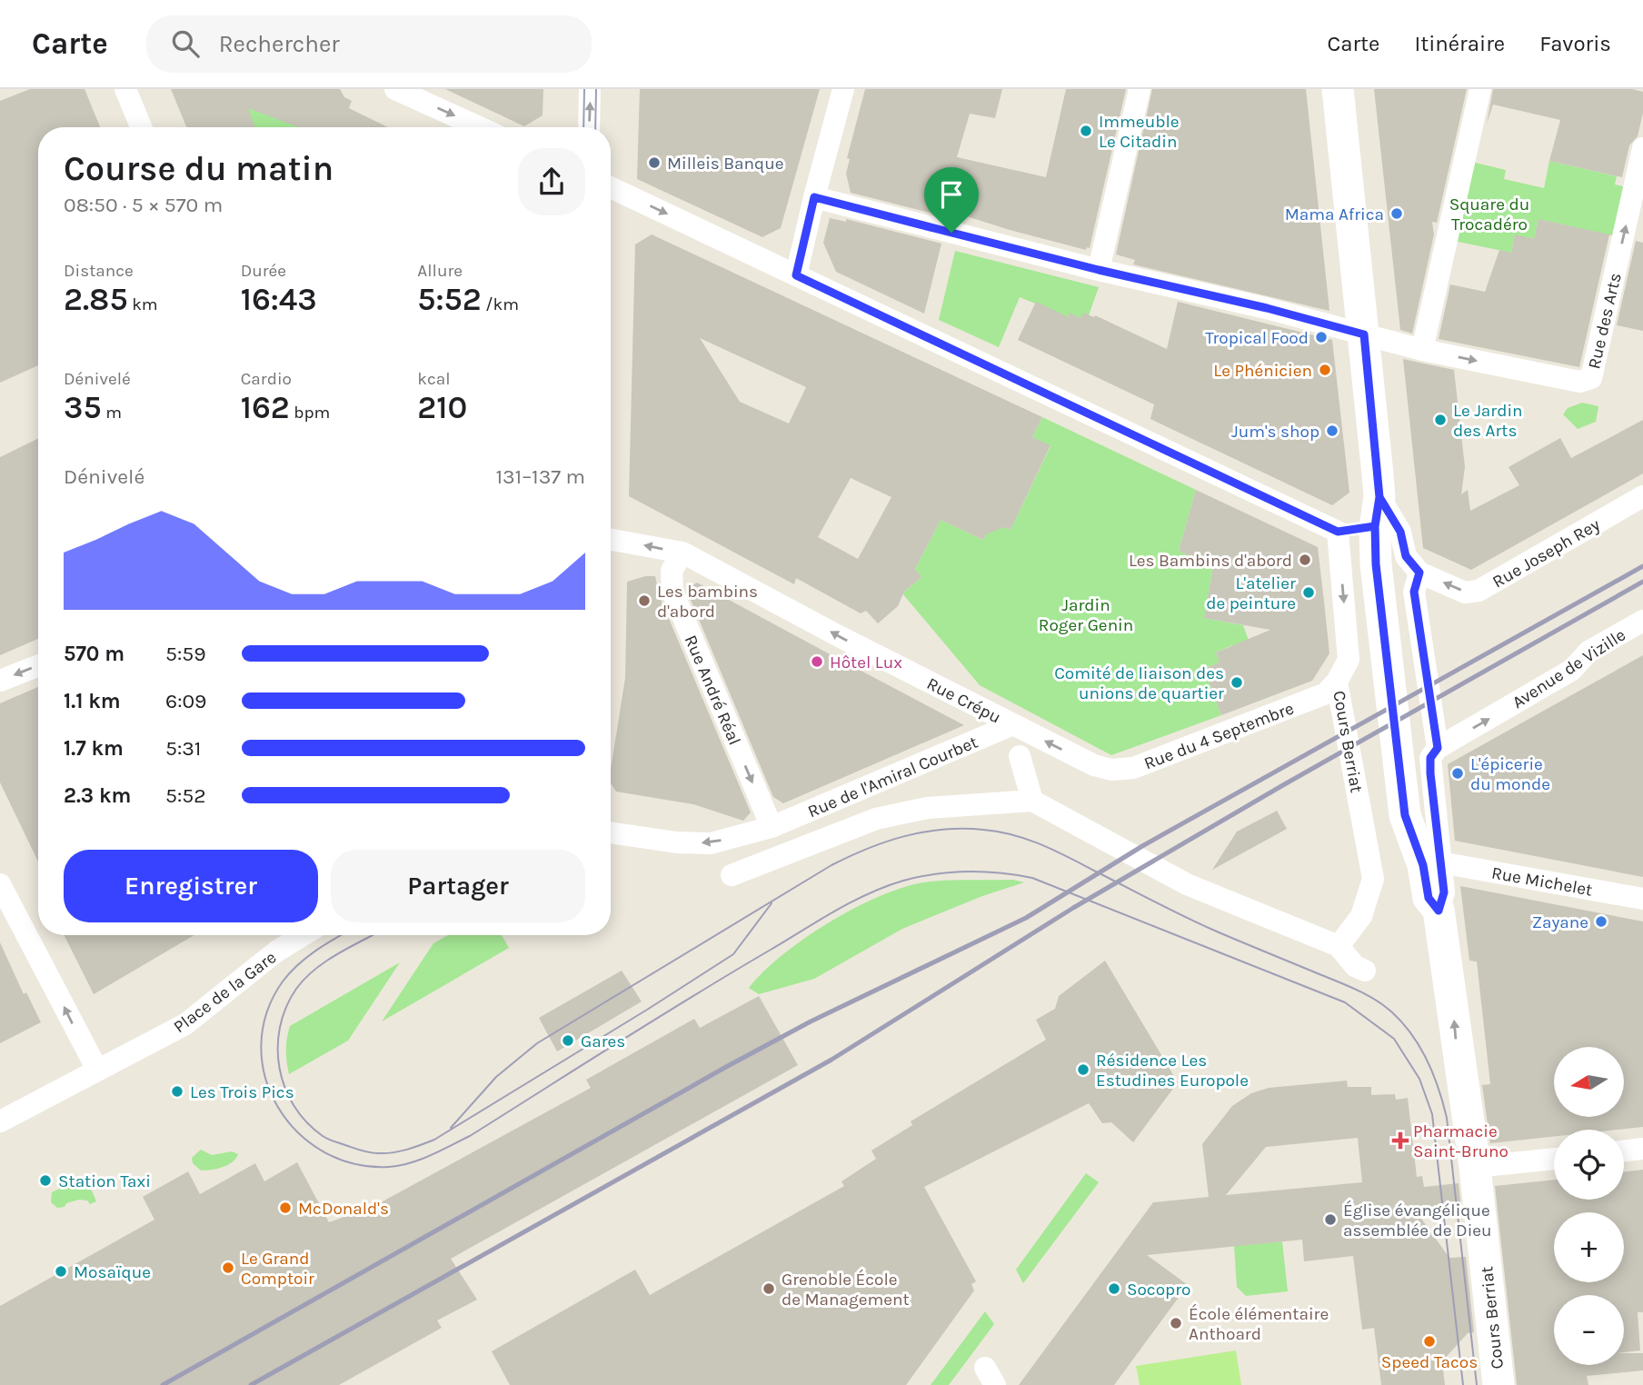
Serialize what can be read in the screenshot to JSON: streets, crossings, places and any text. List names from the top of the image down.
{
  "streets": {
    "street": [
      "Rue des Arts",
      "Rue Joseph Rey",
      "Avenue de Vizille",
      "Rue André Réal",
      "Rue Crépu",
      "Rue du 4 Septembre",
      "Cours Berriat",
      "Rue de l'Amiral Courbet",
      "Rue Michelet",
      "Place de la Gare"
    ]
  },
  "crossings": [
    ["Rue des Arts", "Cours Berriat"],
    ["Rue Joseph Rey", "Cours Berriat"],
    ["Avenue de Vizille", "Cours Berriat"],
    ["Rue André Réal", "Rue Crépu"],
    ["Rue André Réal", "Rue de l'Amiral Courbet"],
    ["Rue Crépu", "Rue du 4 Septembre"],
    ["Rue Crépu", "Rue de l'Amiral Courbet"],
    ["Rue du 4 Septembre", "Cours Berriat"],
    ["Cours Berriat", "Rue Michelet"]
  ],
  "one_way": [
    "Rue Joseph Rey",
    "Avenue de Vizille",
    "Rue André Réal",
    "Rue Crépu"
  ],
  "parks": ["Square du Trocadéro", "Jardin Roger Genin"],
  "places": {
    "other": [
      "Immeuble Le Citadin",
      "Milleis Banque",
      "Mama Africa",
      "Tropical Food",
      "Le Phénicien",
      "Le Jardin des Arts",
      "Jum's shop",
      "Les Bambins d'abord",
      "L'atelier de peinture",
      "Les bambins d'abord",
      "Hôtel Lux",
      "Comité de liaison des unions de quartier",
      "L'épicerie du monde",
      "Zayane",
      "Gares",
      "Résidence Les Estudines Europole",
      "Les Trois Pics",
      "Station Taxi",
      "McDonald's",
      "Église évangélique assemblée de Dieu",
      "Le Grand Comptoir",
      "Mosaïque",
      "Grenoble École de Management",
      "Socopro",
      "École élémentaire Anthoard",
      "Speed Tacos"
    ],
    "health": ["Pharmacie Saint-Bruno"]
  },
  "north": "left",
  "page": {
    "header": "Carte",
    "search": "Rechercher",
    "nav": ["Carte", "Itinéraire", "Favoris"],
    "heading": ["Course du matin", "08:50 · 5 × 570 m"],
    "stats": [
      ["Distance", "2.85 km"],
      ["Durée", "16:43"],
      ["Allure", "5:52 /km"],
      ["Dénivelé", "35 m"],
      ["Cardio", "162 bpm"],
      ["kcal", "210"]
    ],
    "chart": ["Dénivelé", "131–137 m"],
    "list": [
      {
        "name": "570 m",
        "note": "5:59"
      },
      {
        "name": "1.1 km",
        "note": "6:09"
      },
      {
        "name": "1.7 km",
        "note": "5:31"
      },
      {
        "name": "2.3 km",
        "note": "5:52"
      }
    ],
    "buttons": ["Enregistrer", "Partager"],
    "map_buttons": ["+", "−"]
  }
}
